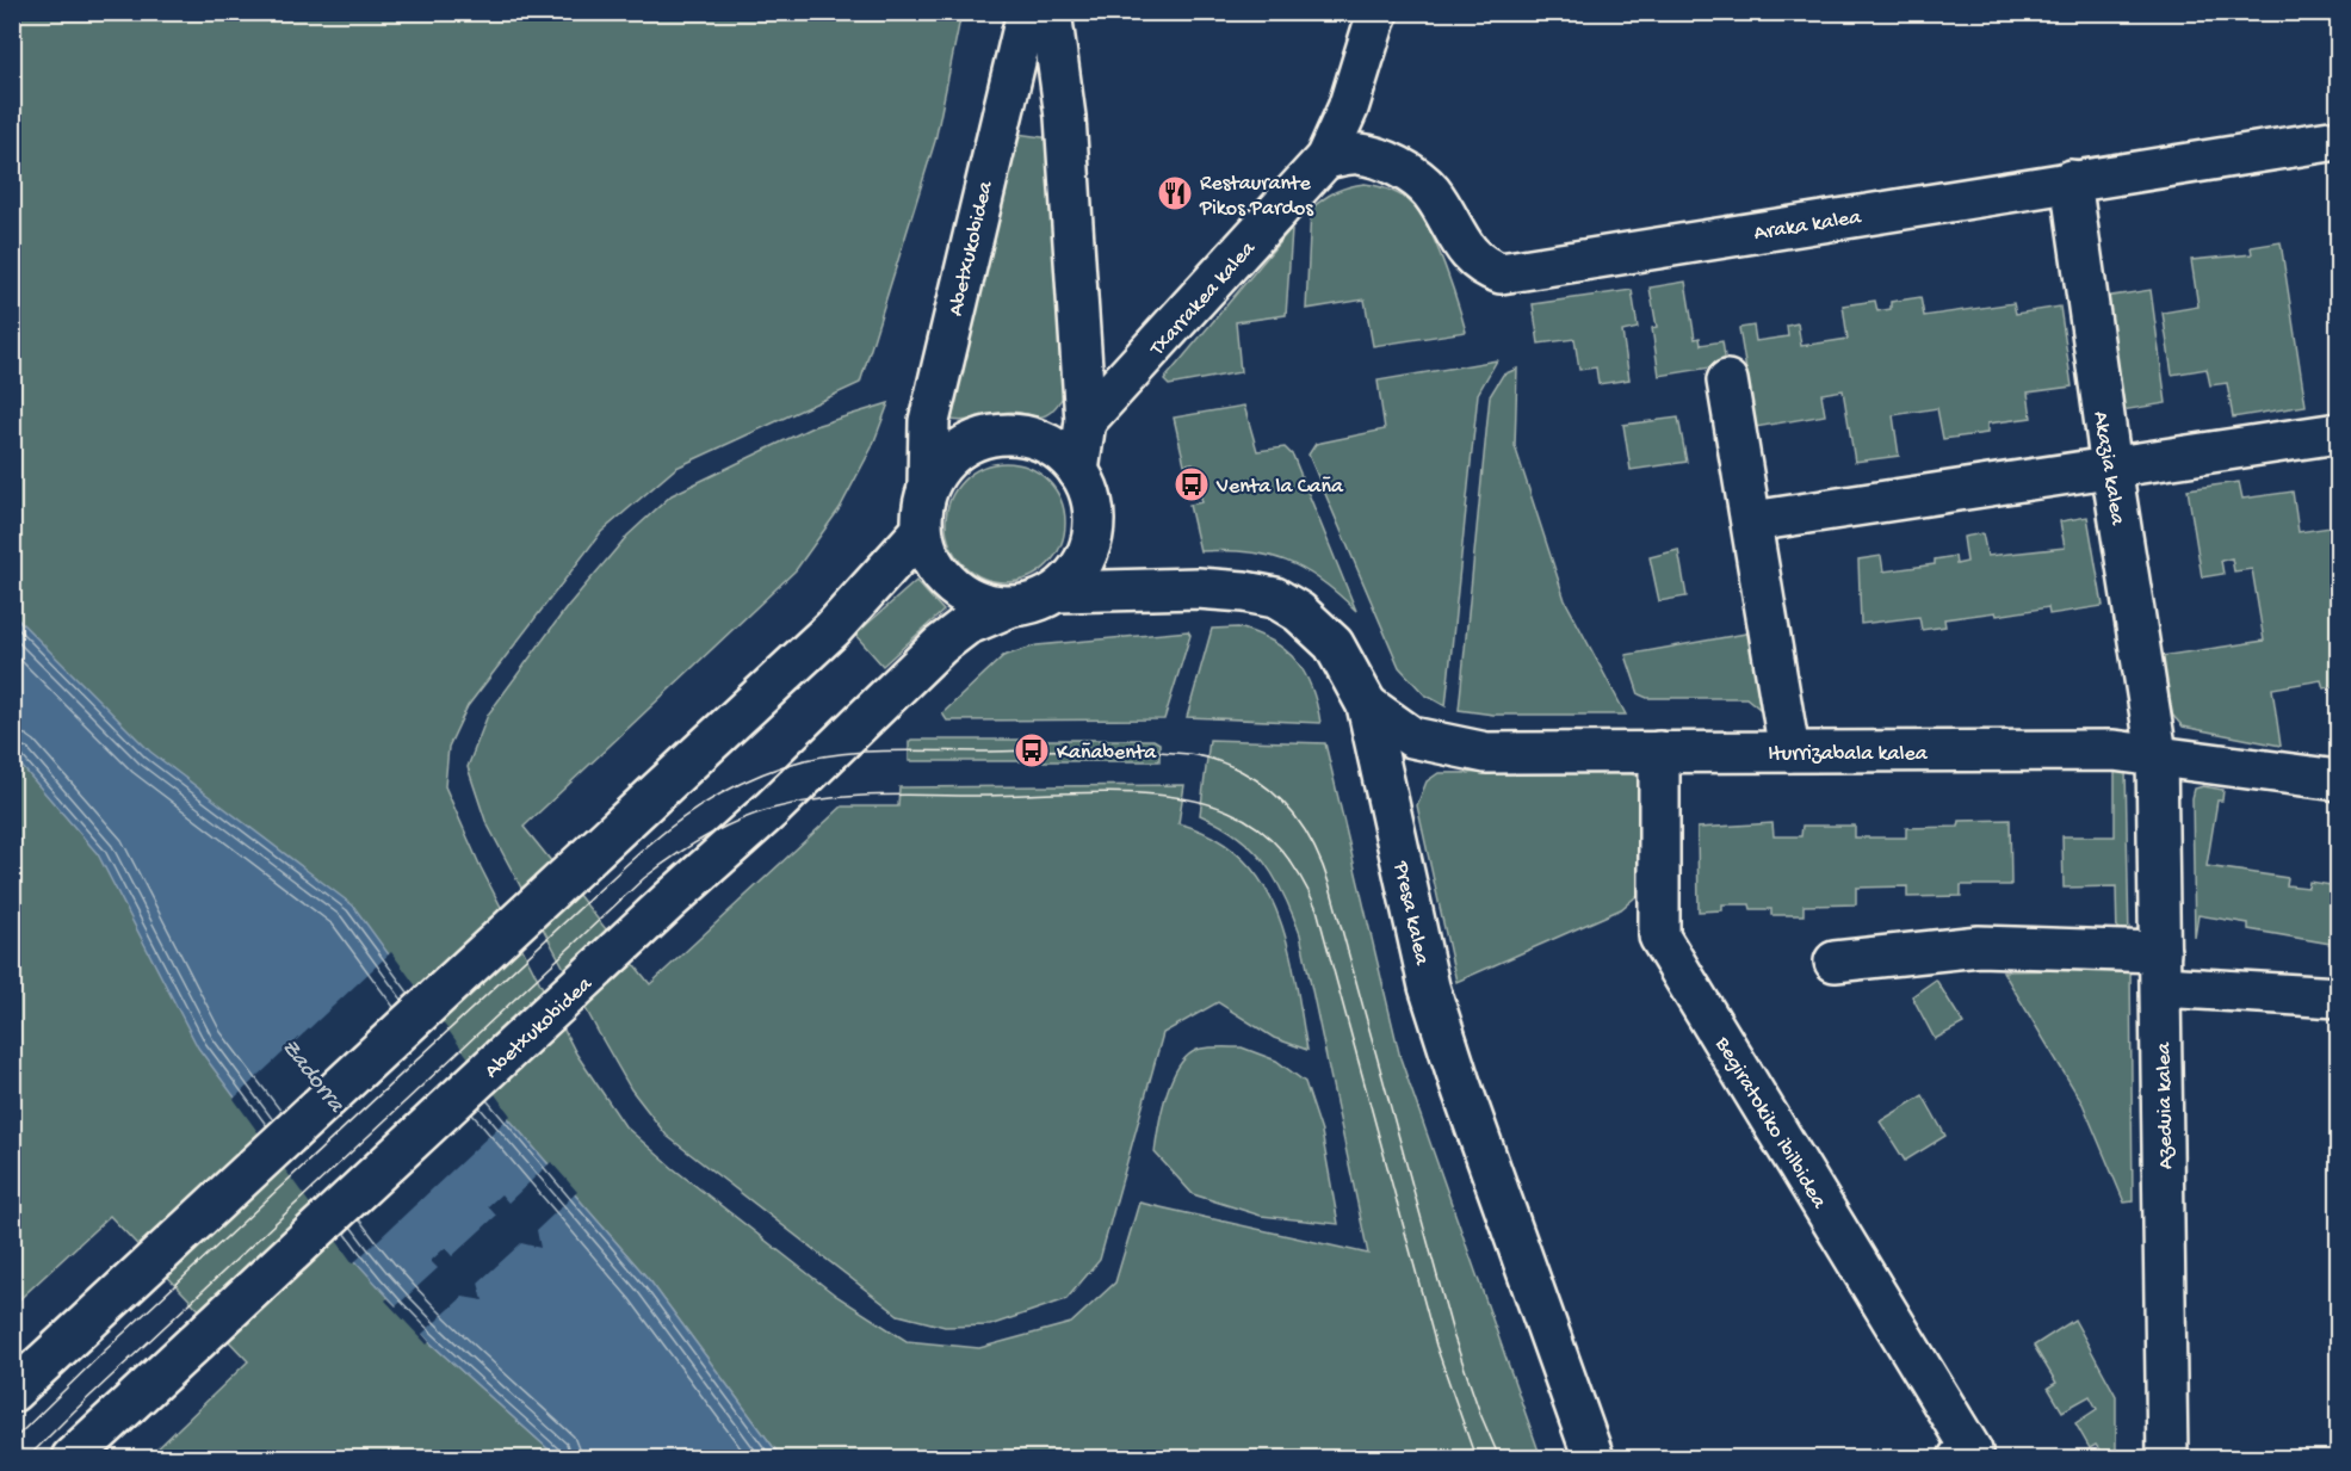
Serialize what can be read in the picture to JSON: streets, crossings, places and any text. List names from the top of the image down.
{
  "streets": {
    "street": [
      "Araka kalea",
      "Abetxukobidea",
      "Txarrakea kalea",
      "Akazia kalea",
      "Iturrizabala kalea",
      "Presa kalea",
      "Azeduia kalea",
      "Begiratokiko ibilbidea"
    ]
  },
  "crossings": [
    ["Araka kalea", "Txarrakea kalea"],
    ["Araka kalea", "Akazia kalea"],
    ["Abetxukobidea", "Presa kalea"],
    ["Akazia kalea", "Iturrizabala kalea"],
    ["Akazia kalea", "Azeduia kalea"],
    ["Iturrizabala kalea", "Presa kalea"],
    ["Iturrizabala kalea", "Azeduia kalea"],
    ["Iturrizabala kalea", "Begiratokiko ibilbidea"]
  ],
  "water": ["Zadorra"],
  "places": {
    "restaurant": ["Restaurante Pikos Pardos"],
    "bus stop": ["Venta la Caña", "Kañabenta"]
  }
}
